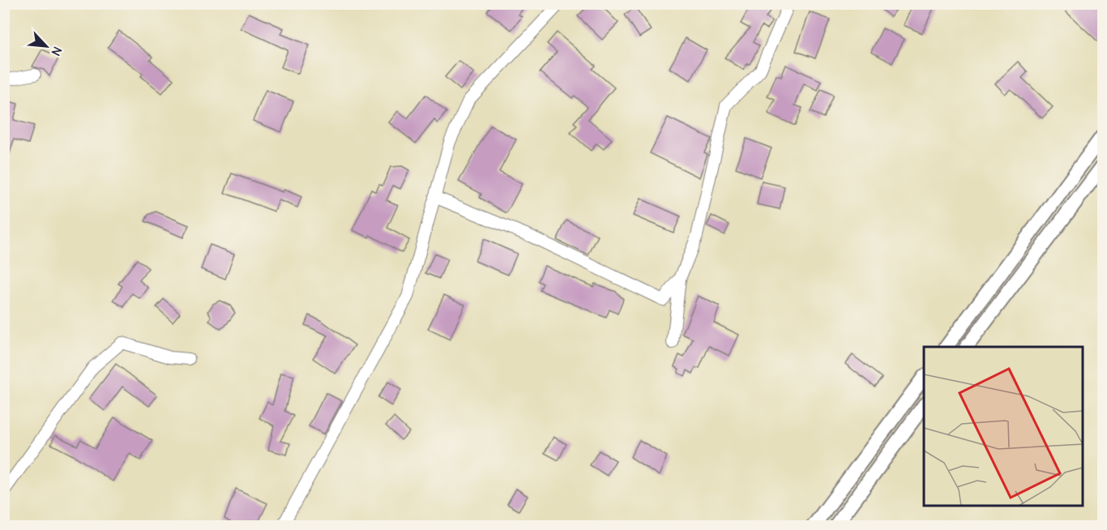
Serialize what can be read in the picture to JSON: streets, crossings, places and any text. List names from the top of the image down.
{
  "north": "bottom right"
}
